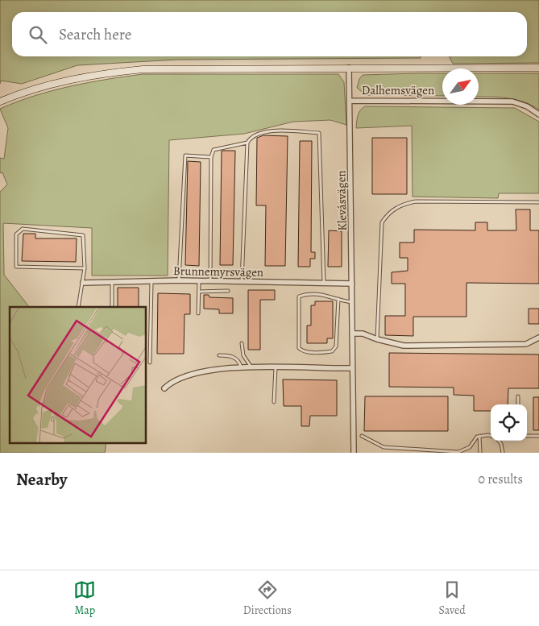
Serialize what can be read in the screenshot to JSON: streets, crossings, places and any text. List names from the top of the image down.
{
  "streets": {
    "street": ["Dalhemsvägen", "Klevåsvägen", "Brunnemyrsvägen"]
  },
  "crossings": [
    ["Dalhemsvägen", "Klevåsvägen"],
    ["Klevåsvägen", "Brunnemyrsvägen"]
  ],
  "north": "top right",
  "page": {
    "search": "Search here",
    "heading": ["Nearby", "0 results"],
    "nav": ["Map", "Directions", "Saved"]
  }
}
